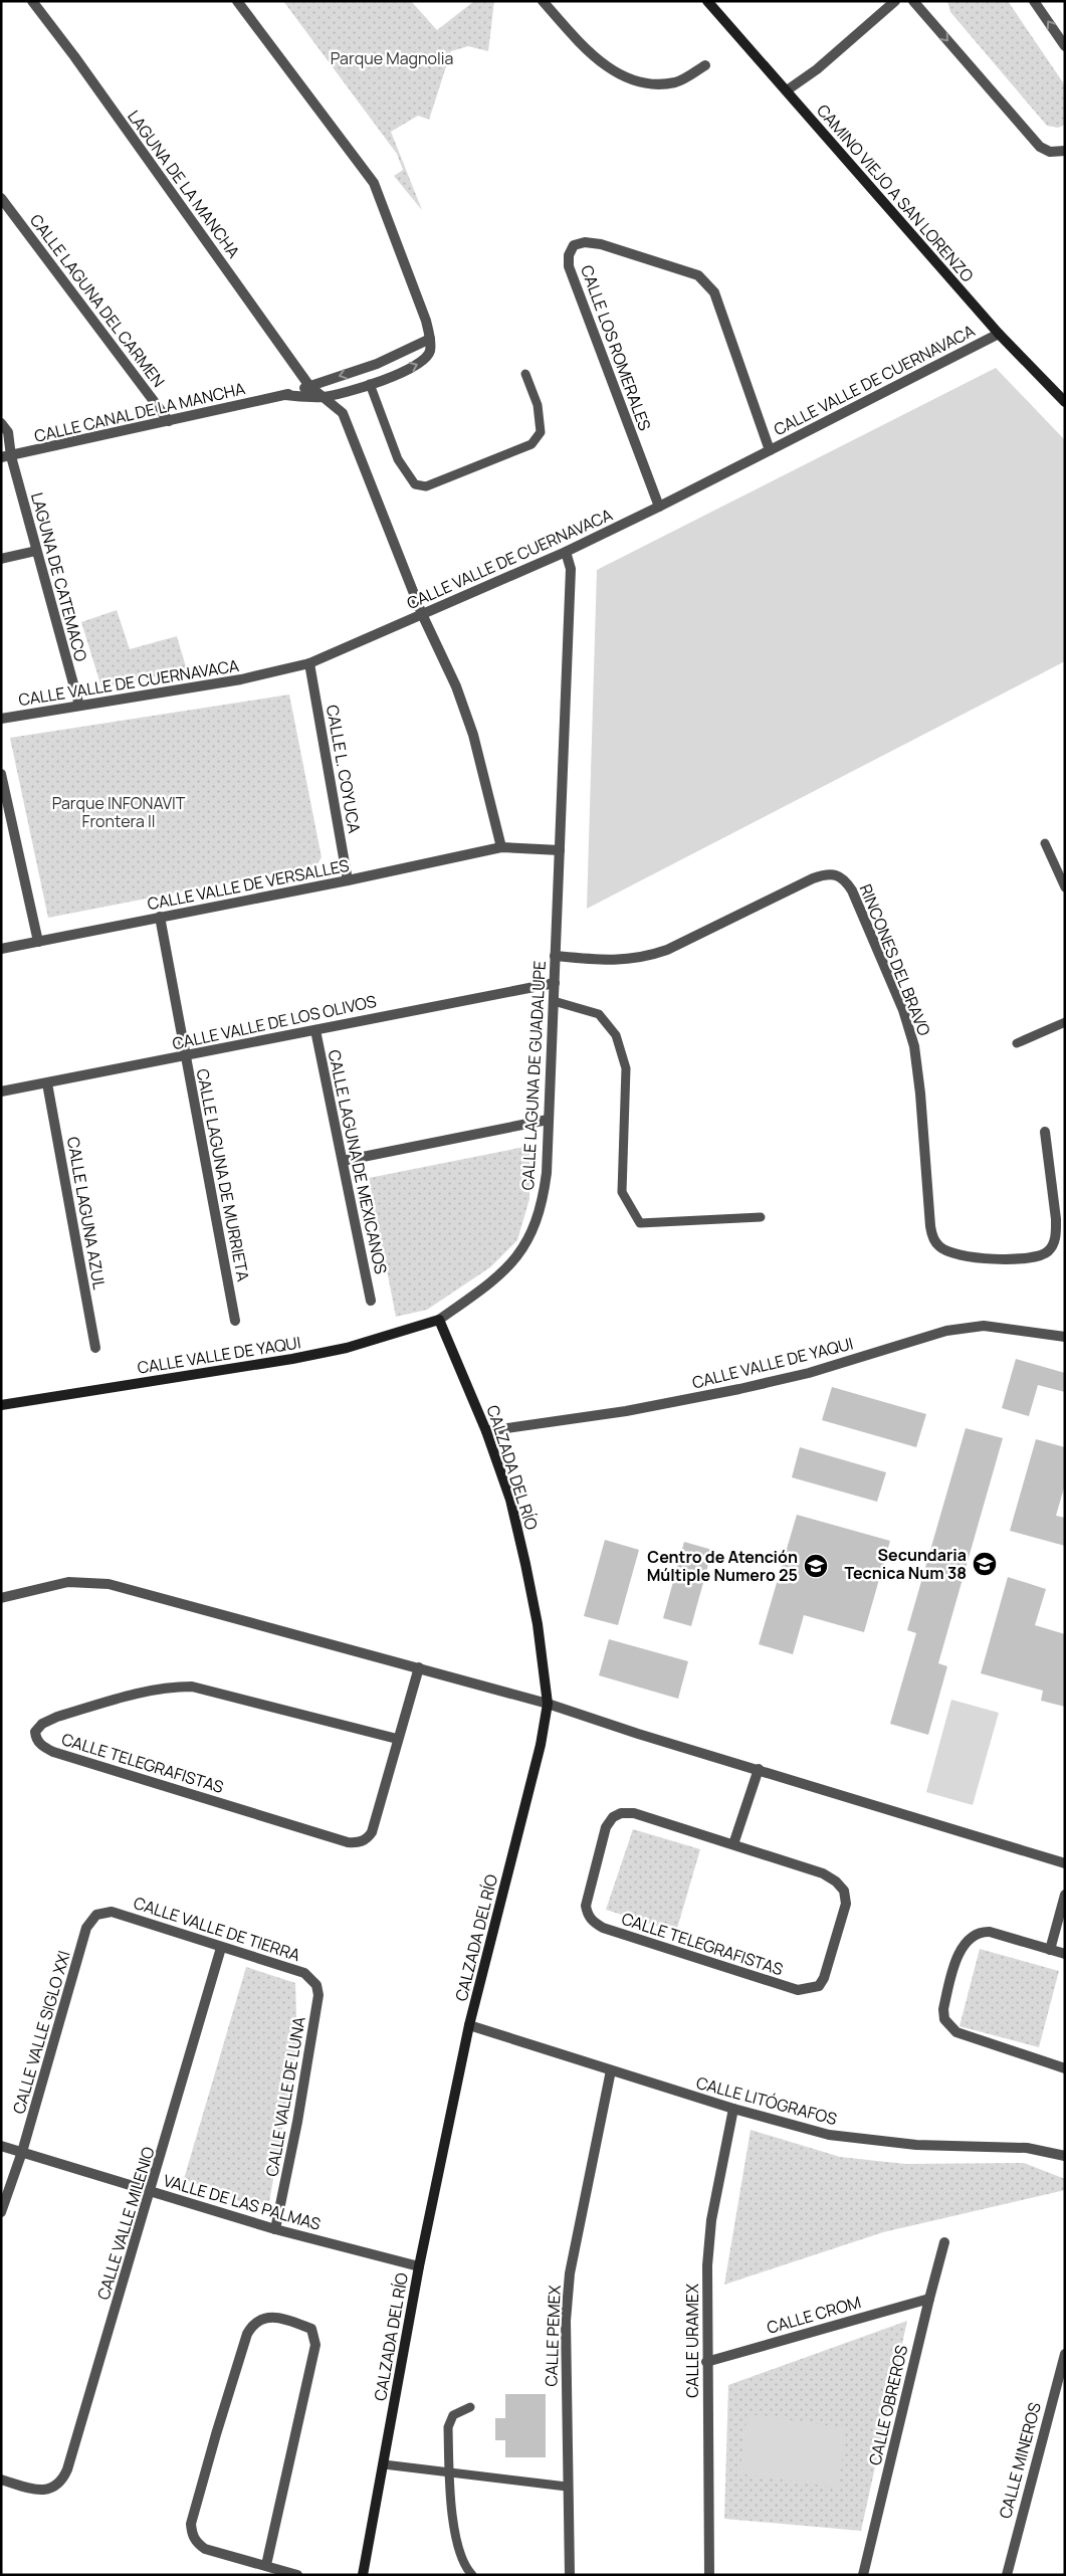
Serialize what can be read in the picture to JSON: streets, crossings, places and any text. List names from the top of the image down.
{
  "streets": {
    "street": [
      "LAGUNA DE LA MANCHA",
      "CAMINO VIEJO A SAN LORENZO",
      "CALLE LAGUNA DEL CARMEN",
      "CALLE LOS ROMERALES",
      "CALLE VALLE DE CUERNAVACA",
      "CALLE CANAL DE LA MANCHA",
      "LAGUNA DE CATEMACO",
      "CALLE L. COYUCA",
      "CALLE VALLE DE VERSALLES",
      "RINCONES DEL BRAVO",
      "CALLE VALLE DE LOS OLIVOS",
      "CALLE LAGUNA DE GUADALUPE",
      "CALLE LAGUNA DE MEXICANOS",
      "CALLE LAGUNA DE MURRIETA",
      "CALLE LAGUNA AZUL",
      "CALLE VALLE DE YAQUI",
      "CALZADA DEL RÍO",
      "CALLE TELEGRAFISTAS",
      "CALLE VALLE DE TIERRA",
      "CALLE VALLE SIGLO XXI",
      "CALLE VALLE DE LUNA",
      "CALLE LITÓGRAFOS",
      "VALLE DE LAS PALMAS",
      "CALLE VALLE MILENIO",
      "CALLE CROM",
      "CALLE PEMEX",
      "CALLE URAMEX",
      "CALLE OBREROS",
      "CALLE MINEROS"
    ]
  },
  "crossings": [
    ["LAGUNA DE LA MANCHA", "CALLE CANAL DE LA MANCHA"],
    ["CAMINO VIEJO A SAN LORENZO", "CALLE VALLE DE CUERNAVACA"],
    ["CALLE LAGUNA DEL CARMEN", "CALLE CANAL DE LA MANCHA"],
    ["CALLE LOS ROMERALES", "CALLE VALLE DE CUERNAVACA"],
    ["CALLE VALLE DE CUERNAVACA", "LAGUNA DE CATEMACO"],
    ["CALLE VALLE DE CUERNAVACA", "CALLE L. COYUCA"],
    ["CALLE VALLE DE CUERNAVACA", "CALLE LAGUNA DE GUADALUPE"],
    ["CALLE CANAL DE LA MANCHA", "LAGUNA DE CATEMACO"],
    ["CALLE L. COYUCA", "CALLE VALLE DE VERSALLES"],
    ["CALLE VALLE DE VERSALLES", "CALLE LAGUNA DE MURRIETA"],
    ["RINCONES DEL BRAVO", "CALLE LAGUNA DE GUADALUPE"],
    ["CALLE VALLE DE LOS OLIVOS", "CALLE LAGUNA DE GUADALUPE"],
    ["CALLE VALLE DE LOS OLIVOS", "CALLE LAGUNA DE MEXICANOS"],
    ["CALLE VALLE DE LOS OLIVOS", "CALLE LAGUNA DE MURRIETA"],
    ["CALLE VALLE DE LOS OLIVOS", "CALLE LAGUNA AZUL"],
    ["CALLE LAGUNA DE GUADALUPE", "CALLE VALLE DE YAQUI"],
    ["CALLE LAGUNA DE GUADALUPE", "CALZADA DEL RÍO"],
    ["CALLE VALLE DE YAQUI", "CALZADA DEL RÍO"],
    ["CALZADA DEL RÍO", "CALLE LITÓGRAFOS"],
    ["CALZADA DEL RÍO", "VALLE DE LAS PALMAS"],
    ["CALLE VALLE DE TIERRA", "CALLE VALLE SIGLO XXI"],
    ["CALLE VALLE DE TIERRA", "CALLE VALLE DE LUNA"],
    ["CALLE VALLE DE TIERRA", "CALLE VALLE MILENIO"],
    ["CALLE VALLE SIGLO XXI", "VALLE DE LAS PALMAS"],
    ["CALLE VALLE DE LUNA", "VALLE DE LAS PALMAS"],
    ["CALLE LITÓGRAFOS", "CALLE PEMEX"],
    ["CALLE LITÓGRAFOS", "CALLE URAMEX"],
    ["VALLE DE LAS PALMAS", "CALLE VALLE MILENIO"],
    ["CALLE CROM", "CALLE URAMEX"],
    ["CALLE CROM", "CALLE OBREROS"]
  ],
  "parks": ["Parque Magnolia", "Parque INFONAVIT Frontera II"],
  "places": {
    "school or university": ["Secundaria Tecnica Num 38", "Centro de Atención Múltiple Numero 25"]
  }
}
